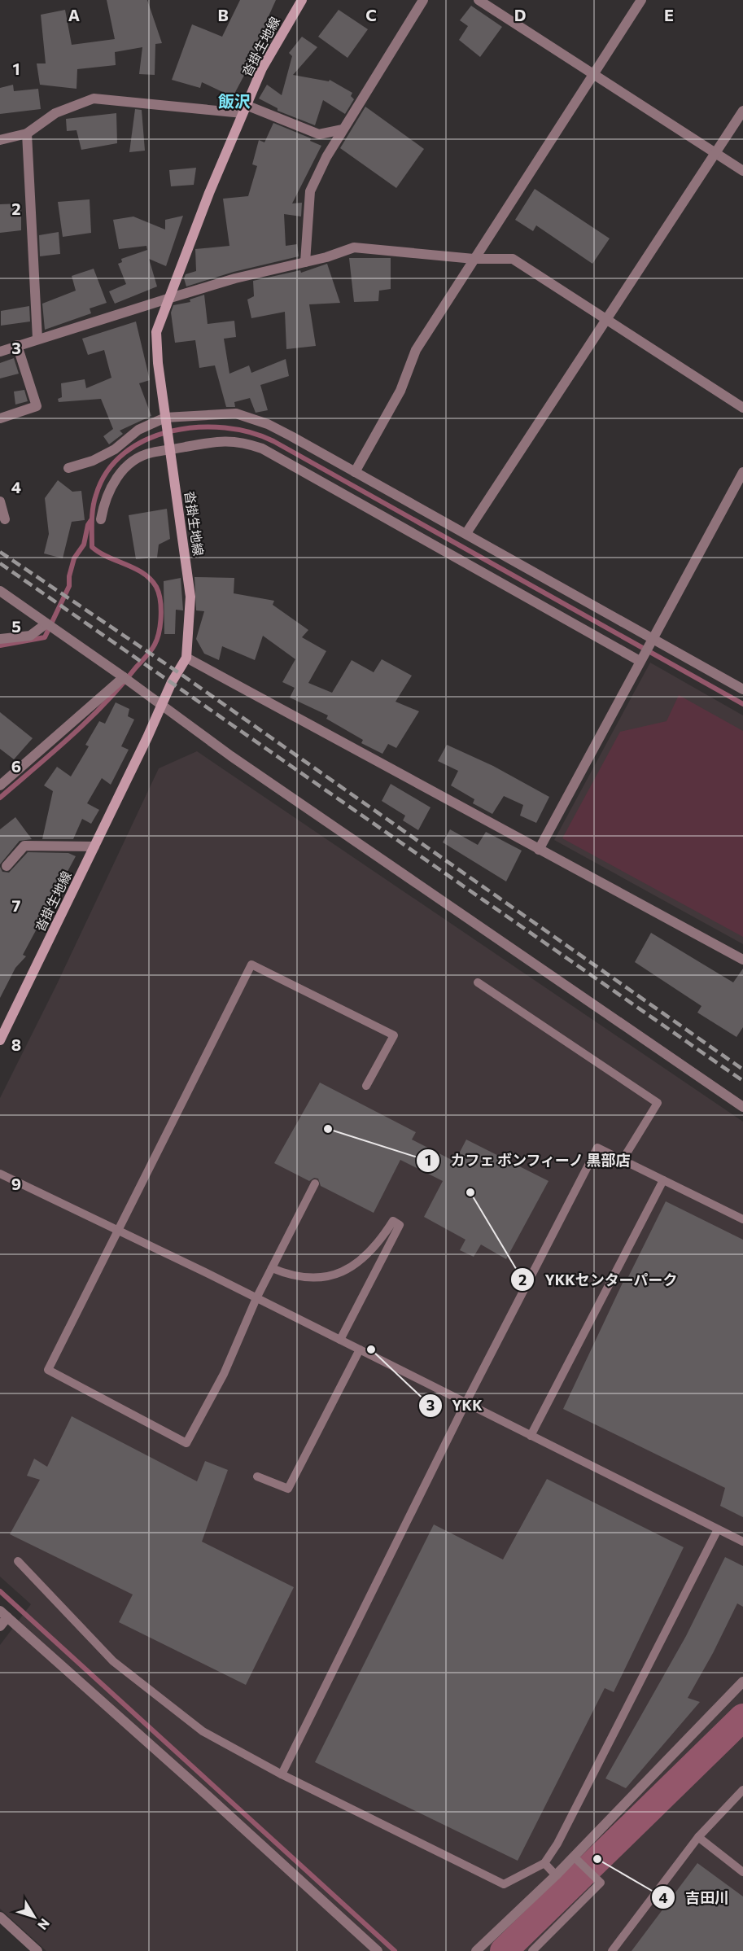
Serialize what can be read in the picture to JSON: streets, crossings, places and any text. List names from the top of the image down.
{
  "streets": {
    "main road": ["沓掛生地線"]
  },
  "districts": ["飯沢"],
  "places": [
    "カフェ ボンフィーノ 黒部店",
    "YKKセンターパーク",
    "YKK",
    "吉田川"
  ],
  "north": "bottom right",
  "grid": {
    "columns": [
      "A",
      "B",
      "C",
      "D",
      "E"
    ],
    "rows": [
      "1",
      "2",
      "3",
      "4",
      "5",
      "6",
      "7",
      "8",
      "9"
    ]
  }
}
